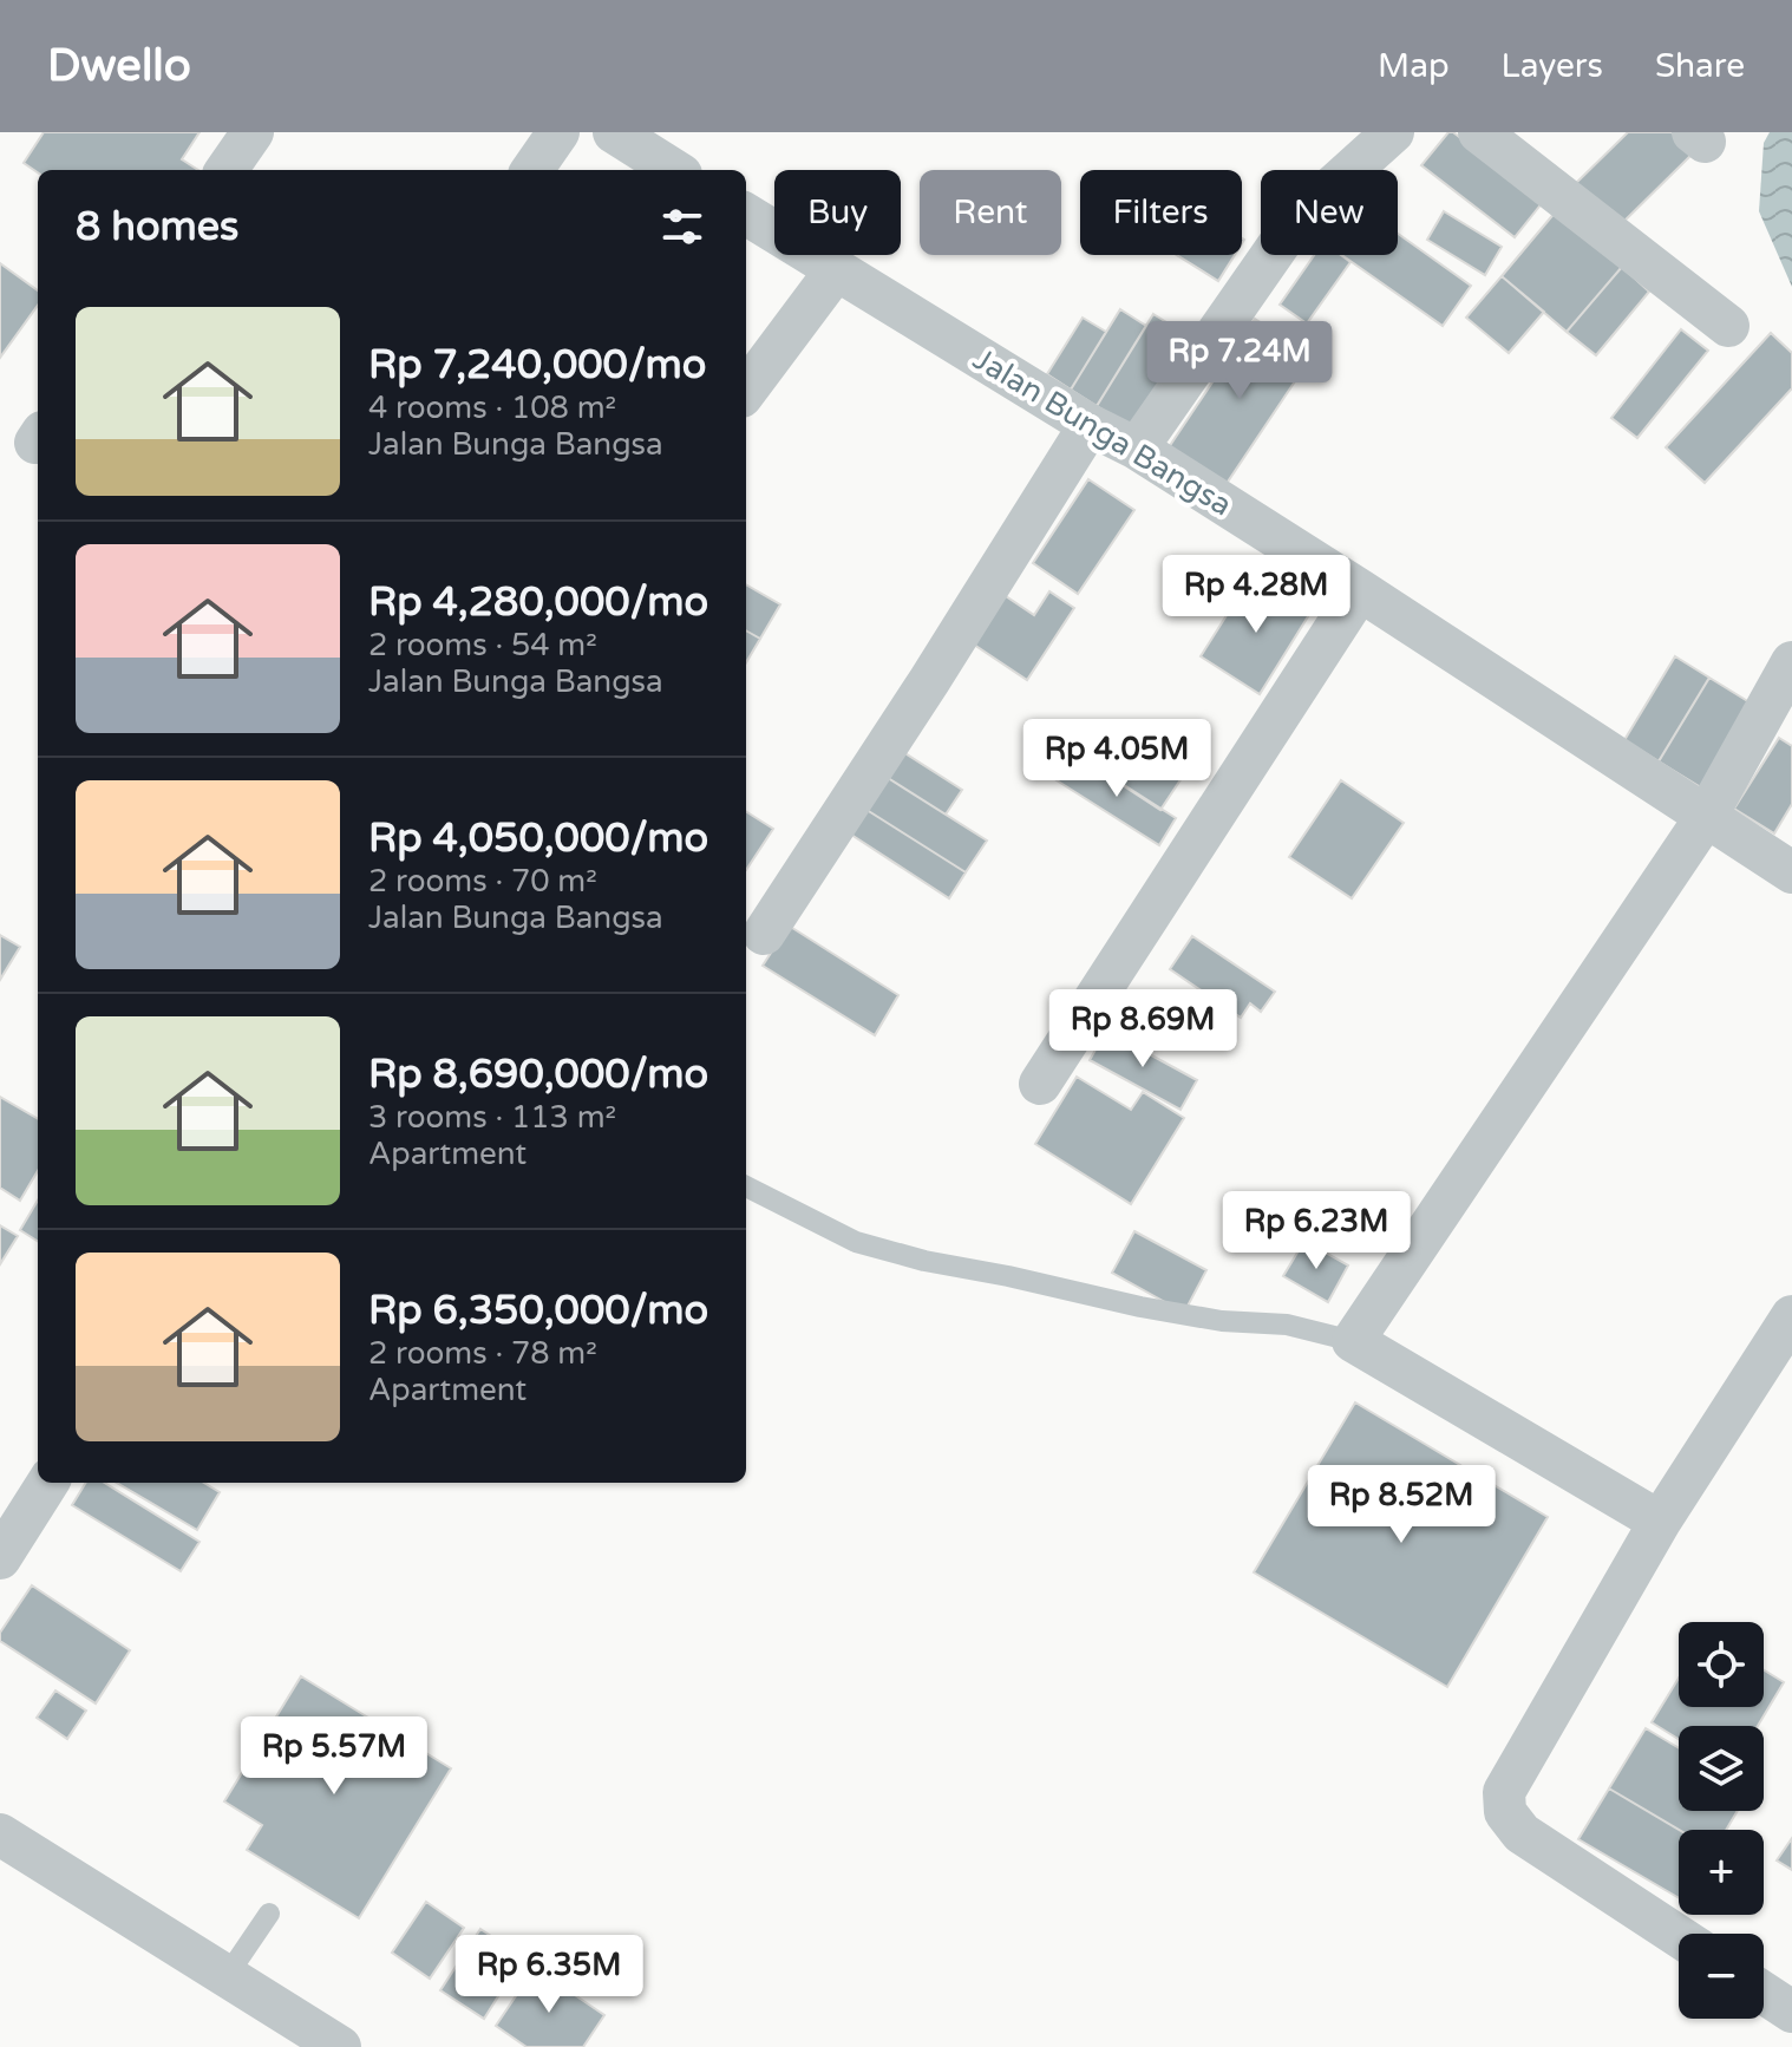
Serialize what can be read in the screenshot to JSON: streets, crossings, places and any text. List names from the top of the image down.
{
  "streets": {
    "street": ["Jalan Bunga Bangsa"]
  },
  "page": {
    "header": "Dwello",
    "nav": ["Map", "Layers", "Share"],
    "chip": [
      "Buy",
      "Rent",
      "Filters",
      "New"
    ],
    "heading": "8 homes",
    "list": [
      {
        "name": "Rp 7,240,000/mo",
        "note": "4 rooms · 108 m² · Jalan Bunga Bangsa"
      },
      {
        "name": "Rp 4,280,000/mo",
        "note": "2 rooms · 54 m² · Jalan Bunga Bangsa"
      },
      {
        "name": "Rp 4,050,000/mo",
        "note": "2 rooms · 70 m² · Jalan Bunga Bangsa"
      },
      {
        "name": "Rp 8,690,000/mo",
        "note": "3 rooms · 113 m² · Apartment"
      },
      {
        "name": "Rp 6,350,000/mo",
        "note": "2 rooms · 78 m² · Apartment"
      }
    ],
    "price": [
      "Rp 7.24M",
      "Rp 4.28M",
      "Rp 4.05M",
      "Rp 8.69M",
      "Rp 6.23M",
      "Rp 8.52M",
      "Rp 5.57M",
      "Rp 6.35M"
    ],
    "map_buttons": ["+", "−"]
  }
}
